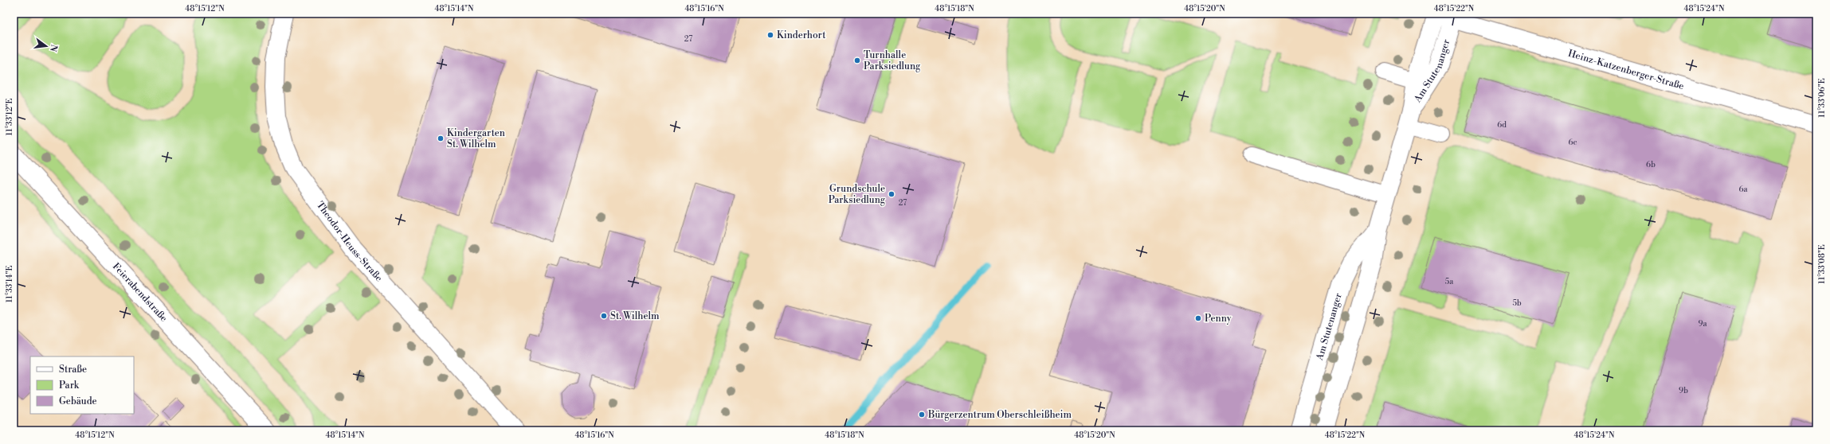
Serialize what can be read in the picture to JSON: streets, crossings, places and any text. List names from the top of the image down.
{
  "streets": {
    "street": [
      "Am Stutenanger",
      "Heinz-Katzenberger-Straße",
      "Theodor-Heuss-Straße",
      "Feierabendstraße"
    ]
  },
  "crossings": [
    ["Am Stutenanger", "Heinz-Katzenberger-Straße"]
  ],
  "places": [
    "Kinderhort",
    "Turnhalle Parksiedlung",
    "Kindergarten St. Wilhelm",
    "Grundschule Parksiedlung",
    "St. Wilhelm",
    "Penny",
    "Bürgerzentrum Oberschleißheim"
  ],
  "house_numbers": [
    "27",
    "6d",
    "6c",
    "6b",
    "6a",
    "27",
    "5a",
    "5b",
    "9a",
    "9b"
  ],
  "legend": ["Straße", "Park", "Gebäude"],
  "north": "right",
  "coordinates": [
    "48°15'12\"N",
    "48°15'14\"N",
    "48°15'16\"N",
    "48°15'18\"N",
    "48°15'20\"N",
    "48°15'22\"N",
    "48°15'24\"N",
    "11°33'06\"E",
    "11°33'12\"E",
    "11°33'08\"E",
    "11°33'14\"E"
  ]
}
